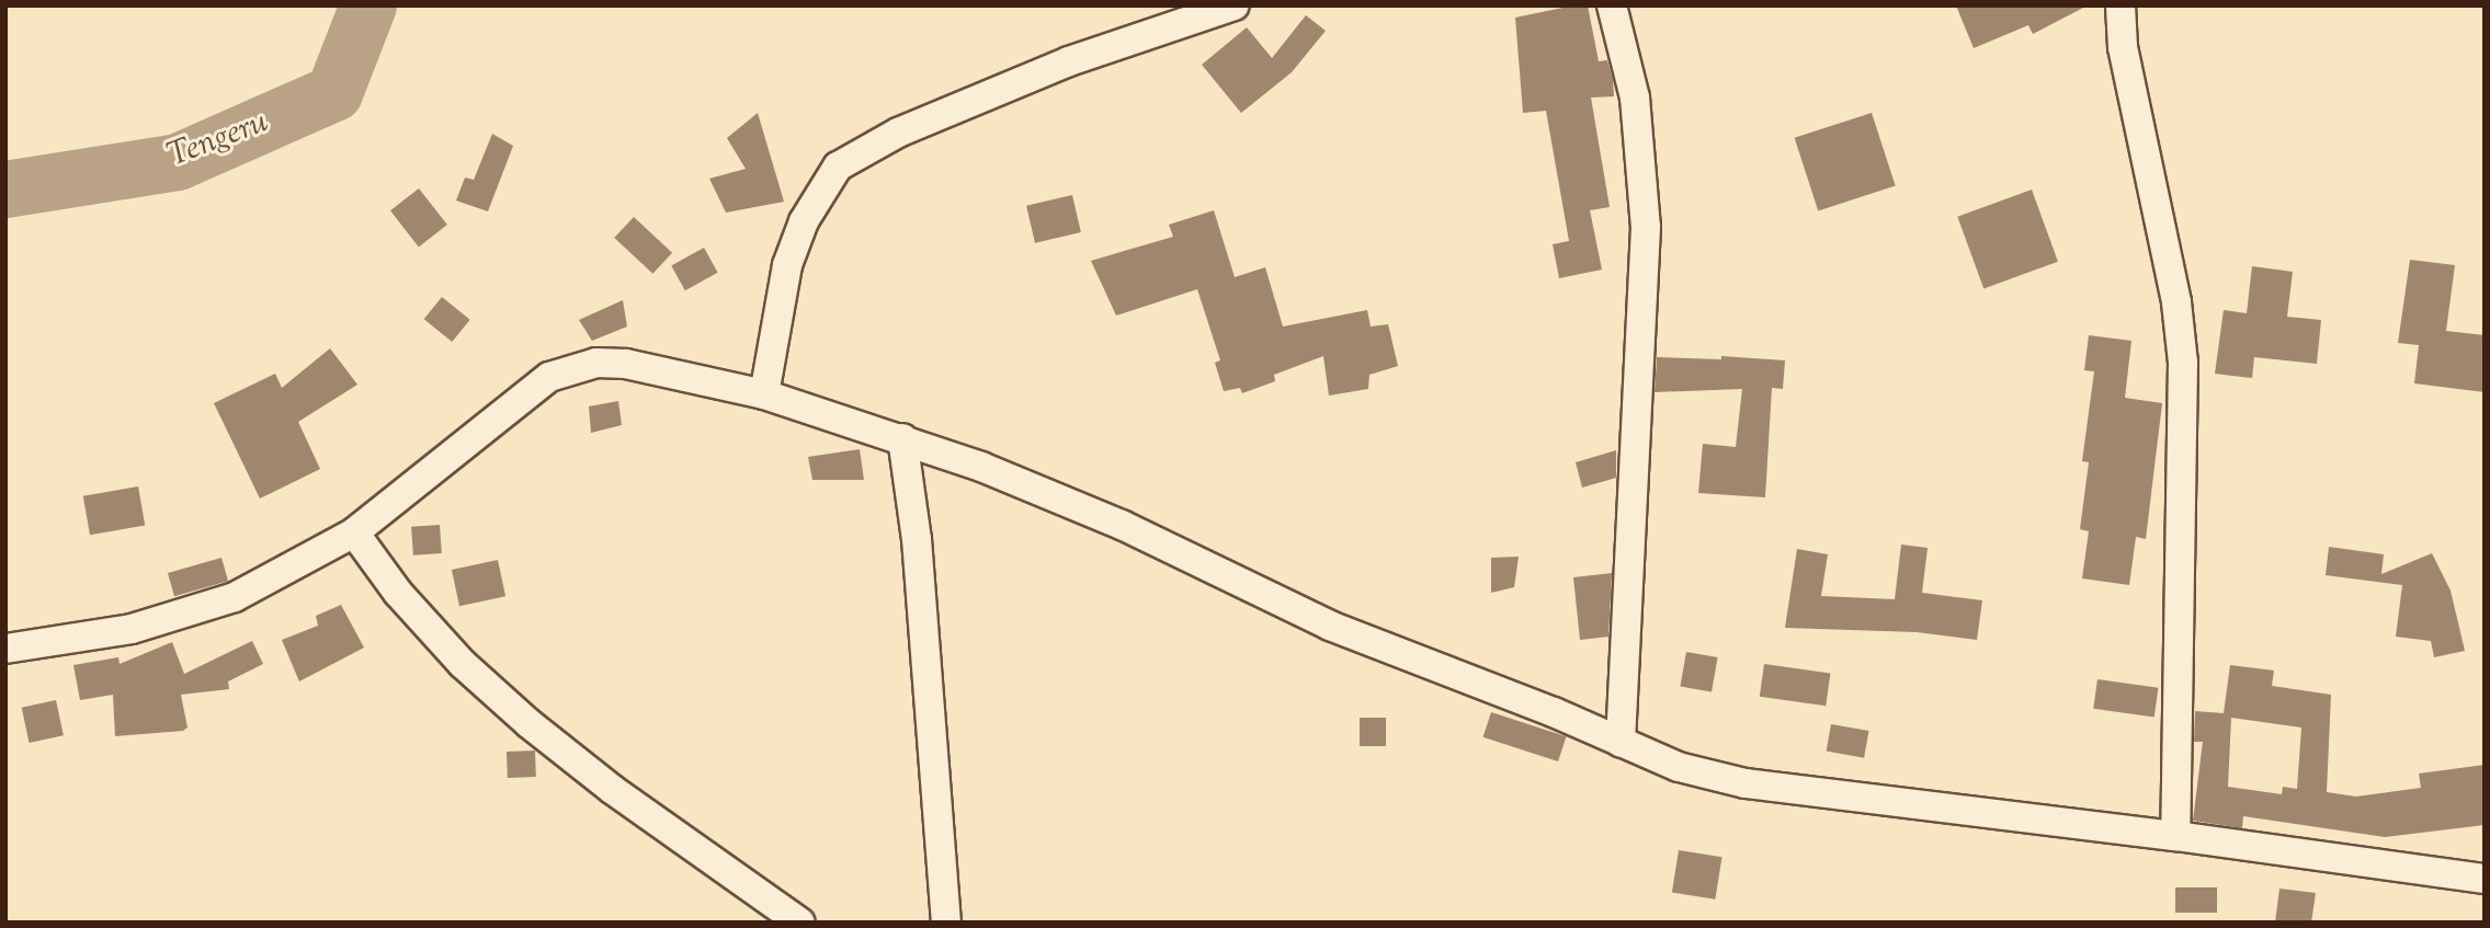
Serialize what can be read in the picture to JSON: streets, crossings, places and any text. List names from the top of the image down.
{
  "water": ["Tengeru"]
}
